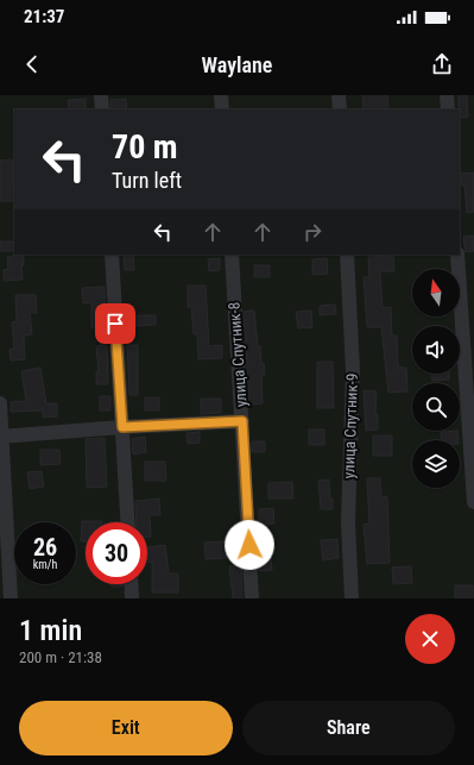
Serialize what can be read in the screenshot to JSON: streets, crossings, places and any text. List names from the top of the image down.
{
  "streets": {
    "street": ["улица Спутник-8", "улица Спутник-9"]
  },
  "north": "top",
  "page": {
    "status": "21:37",
    "header": "Waylane",
    "turn": ["70 m", "Turn left"],
    "speed": "26 km/h",
    "limit": "30",
    "heading": ["1 min", "200 m · 21:38"],
    "buttons": ["Exit", "Share"]
  }
}
